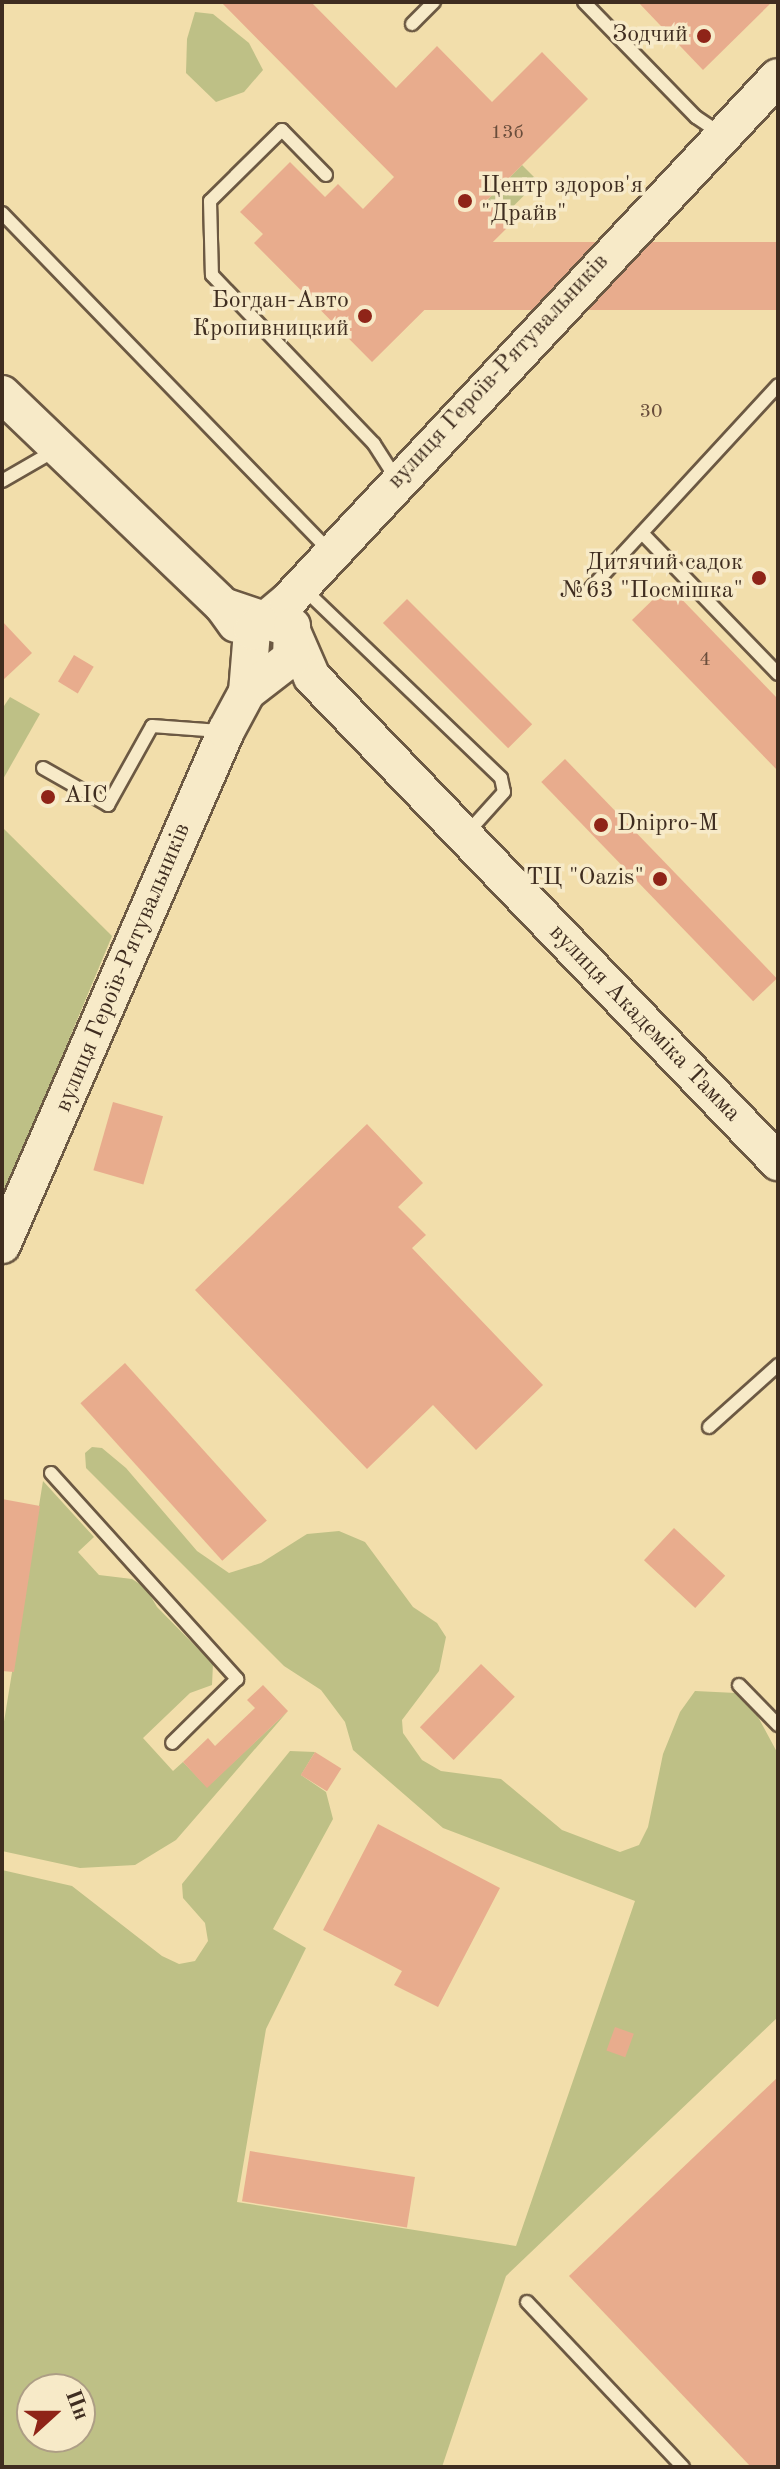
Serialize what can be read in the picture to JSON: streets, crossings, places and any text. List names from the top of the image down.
{
  "streets": {
    "main road": ["вулиця Героїв-Рятувальників", "вулиця Академіка Тамма"]
  },
  "crossings": [
    ["вулиця Героїв-Рятувальників", "вулиця Академіка Тамма"]
  ],
  "places": [
    "Зодчий",
    "Центр здоров'я \"Драйв\"",
    "Богдан-Авто Кропивницкий",
    "Дитячий садок №63 \"Посмішка\"",
    "АІС",
    "Dnipro-M",
    "ТЦ \"Oazis\""
  ],
  "house_numbers": ["13б", "30", "4"],
  "north": "right"
}
